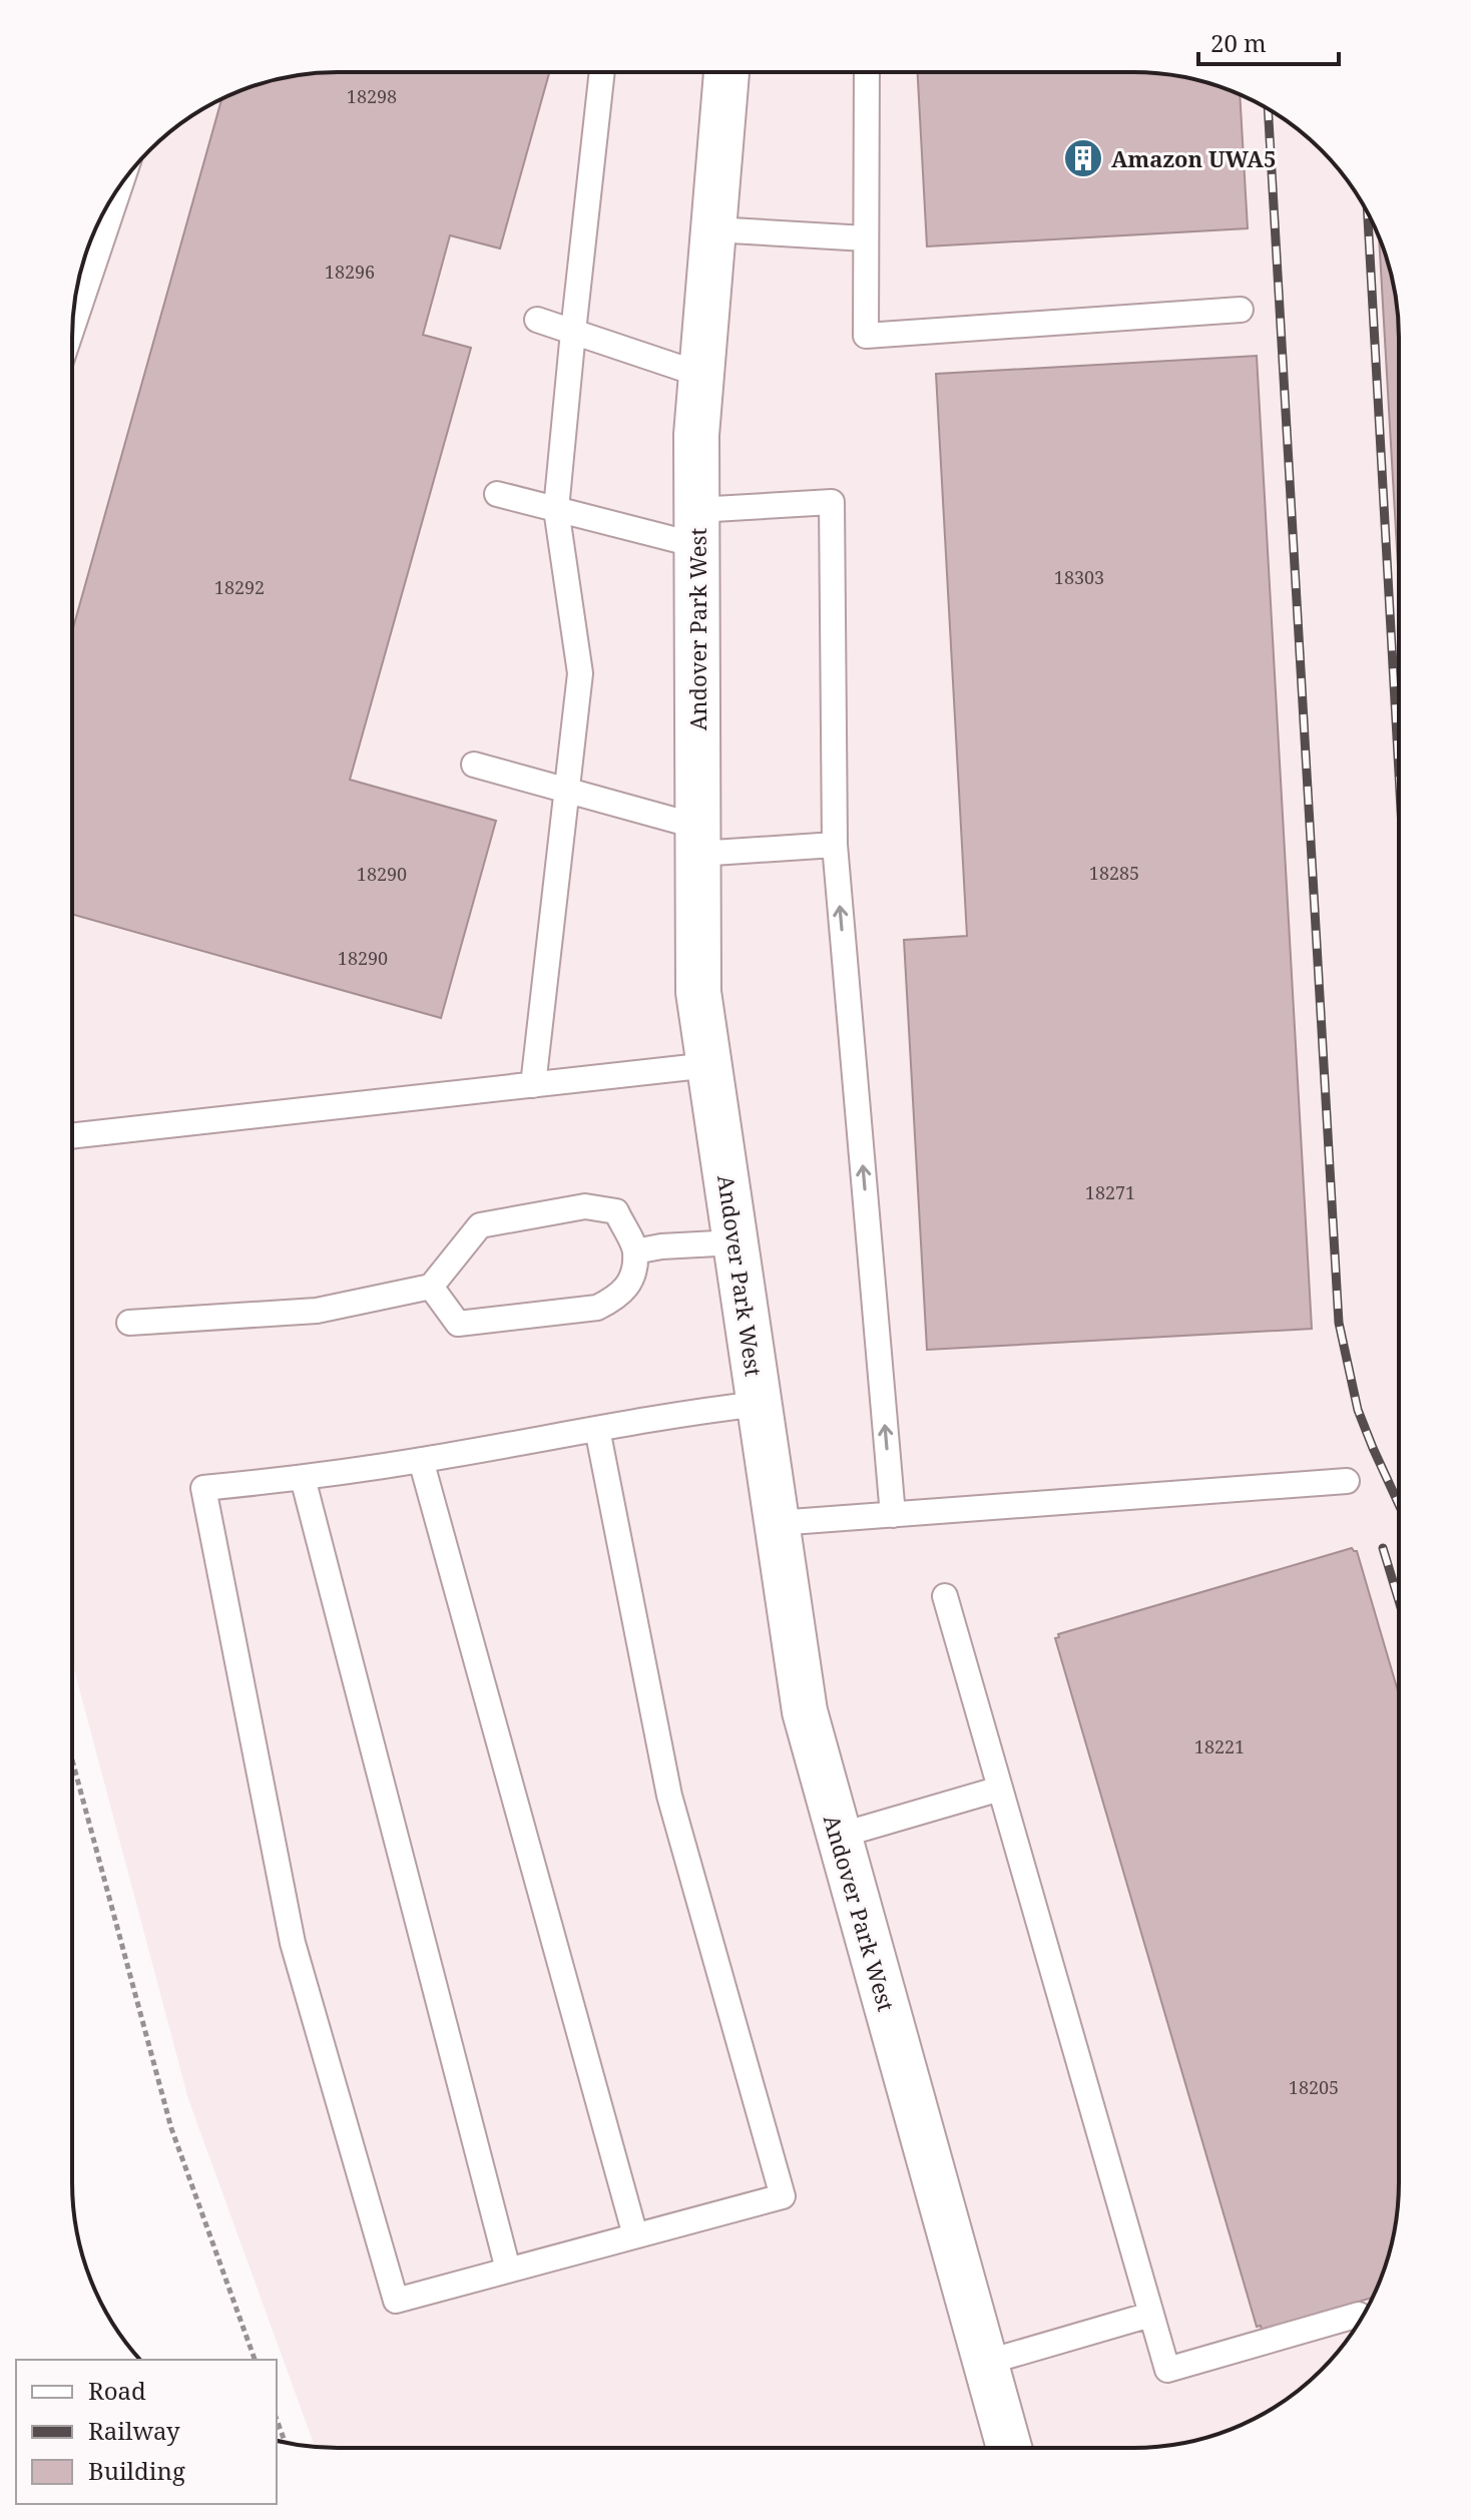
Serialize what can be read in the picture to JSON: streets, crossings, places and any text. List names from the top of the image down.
{
  "streets": {
    "street": ["Andover Park West"]
  },
  "places": {
    "building": ["Amazon UWA5"]
  },
  "house_numbers": [
    "18298",
    "18296",
    "18303",
    "18292",
    "18285",
    "18290",
    "18290",
    "18271",
    "18221",
    "18205"
  ],
  "legend": ["Road", "Railway", "Building"],
  "scale_bar": "20 m"
}
